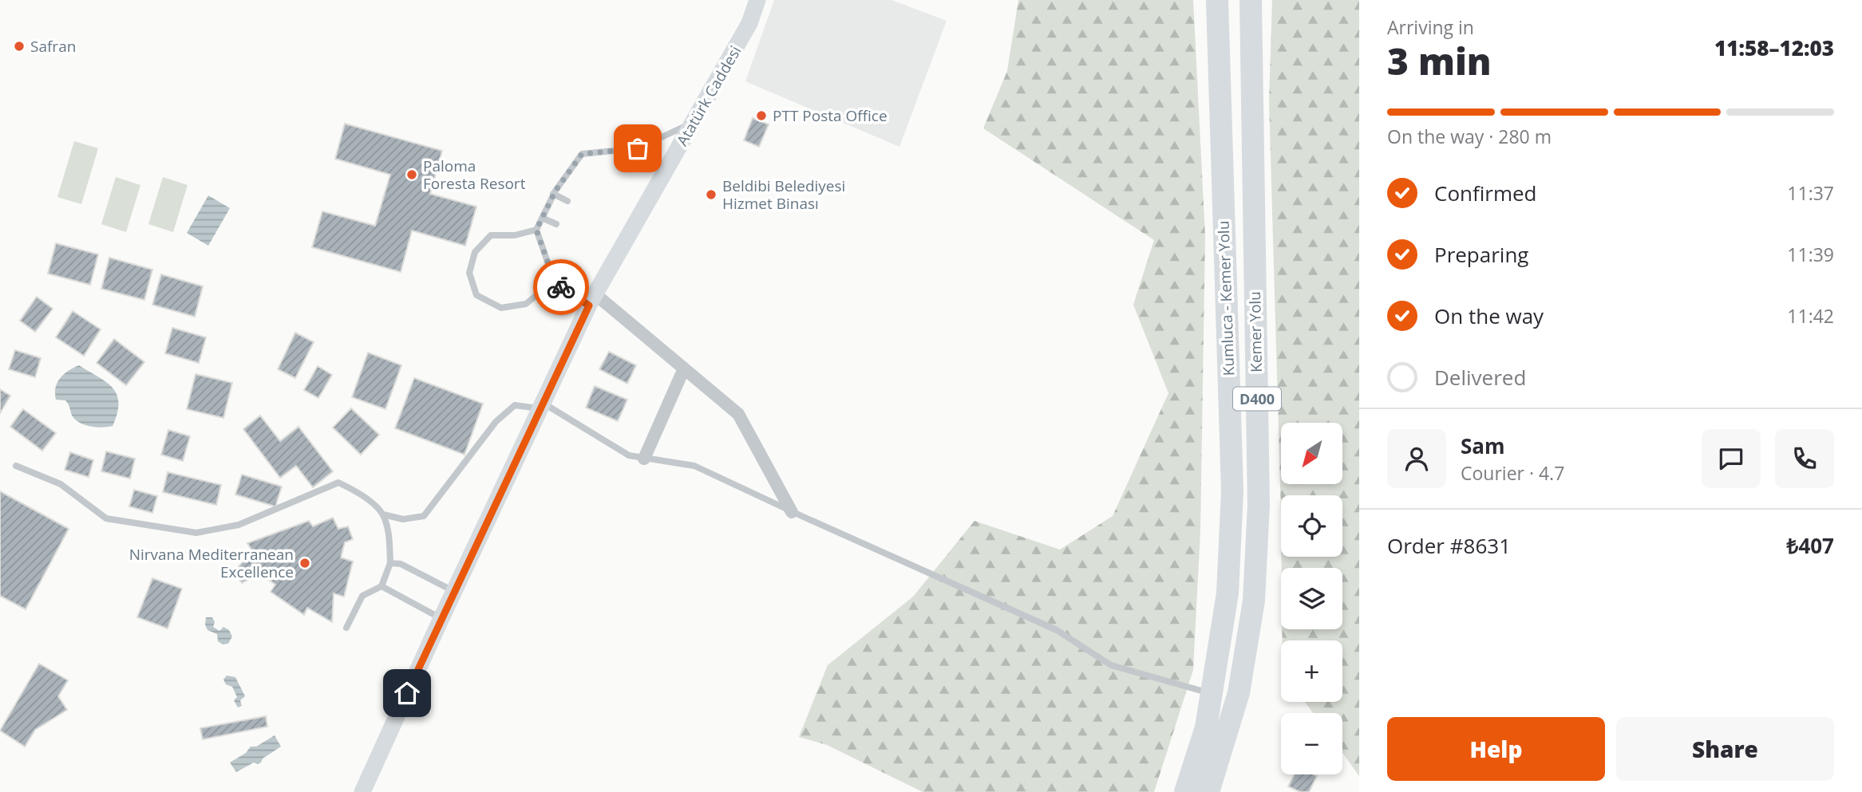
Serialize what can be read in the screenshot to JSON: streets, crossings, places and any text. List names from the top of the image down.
{
  "streets": {
    "highway": ["Kumluca - Kemer Yolu", "Kemer Yolu", "D400"],
    "street": ["Atatürk Caddesi"]
  },
  "places": [
    "Safran",
    "PTT Posta Office",
    "Paloma Foresta Resort",
    "Beldibi Belediyesi Hizmet Binası",
    "Nirvana Mediterranean Excellence"
  ],
  "north": "bottom left",
  "page": {
    "heading": ["3 min", "Arriving in", "11:58–12:03"],
    "panel": [
      "Sam",
      "Courier · 4.7",
      "Order #8631",
      "₺407"
    ],
    "bar": "On the way · 280 m",
    "list": [
      ["Confirmed", "11:37"],
      ["Preparing", "11:39"],
      ["On the way", "11:42"],
      "Delivered"
    ],
    "map_buttons": ["+", "−"],
    "buttons": ["Help", "Share"]
  }
}
